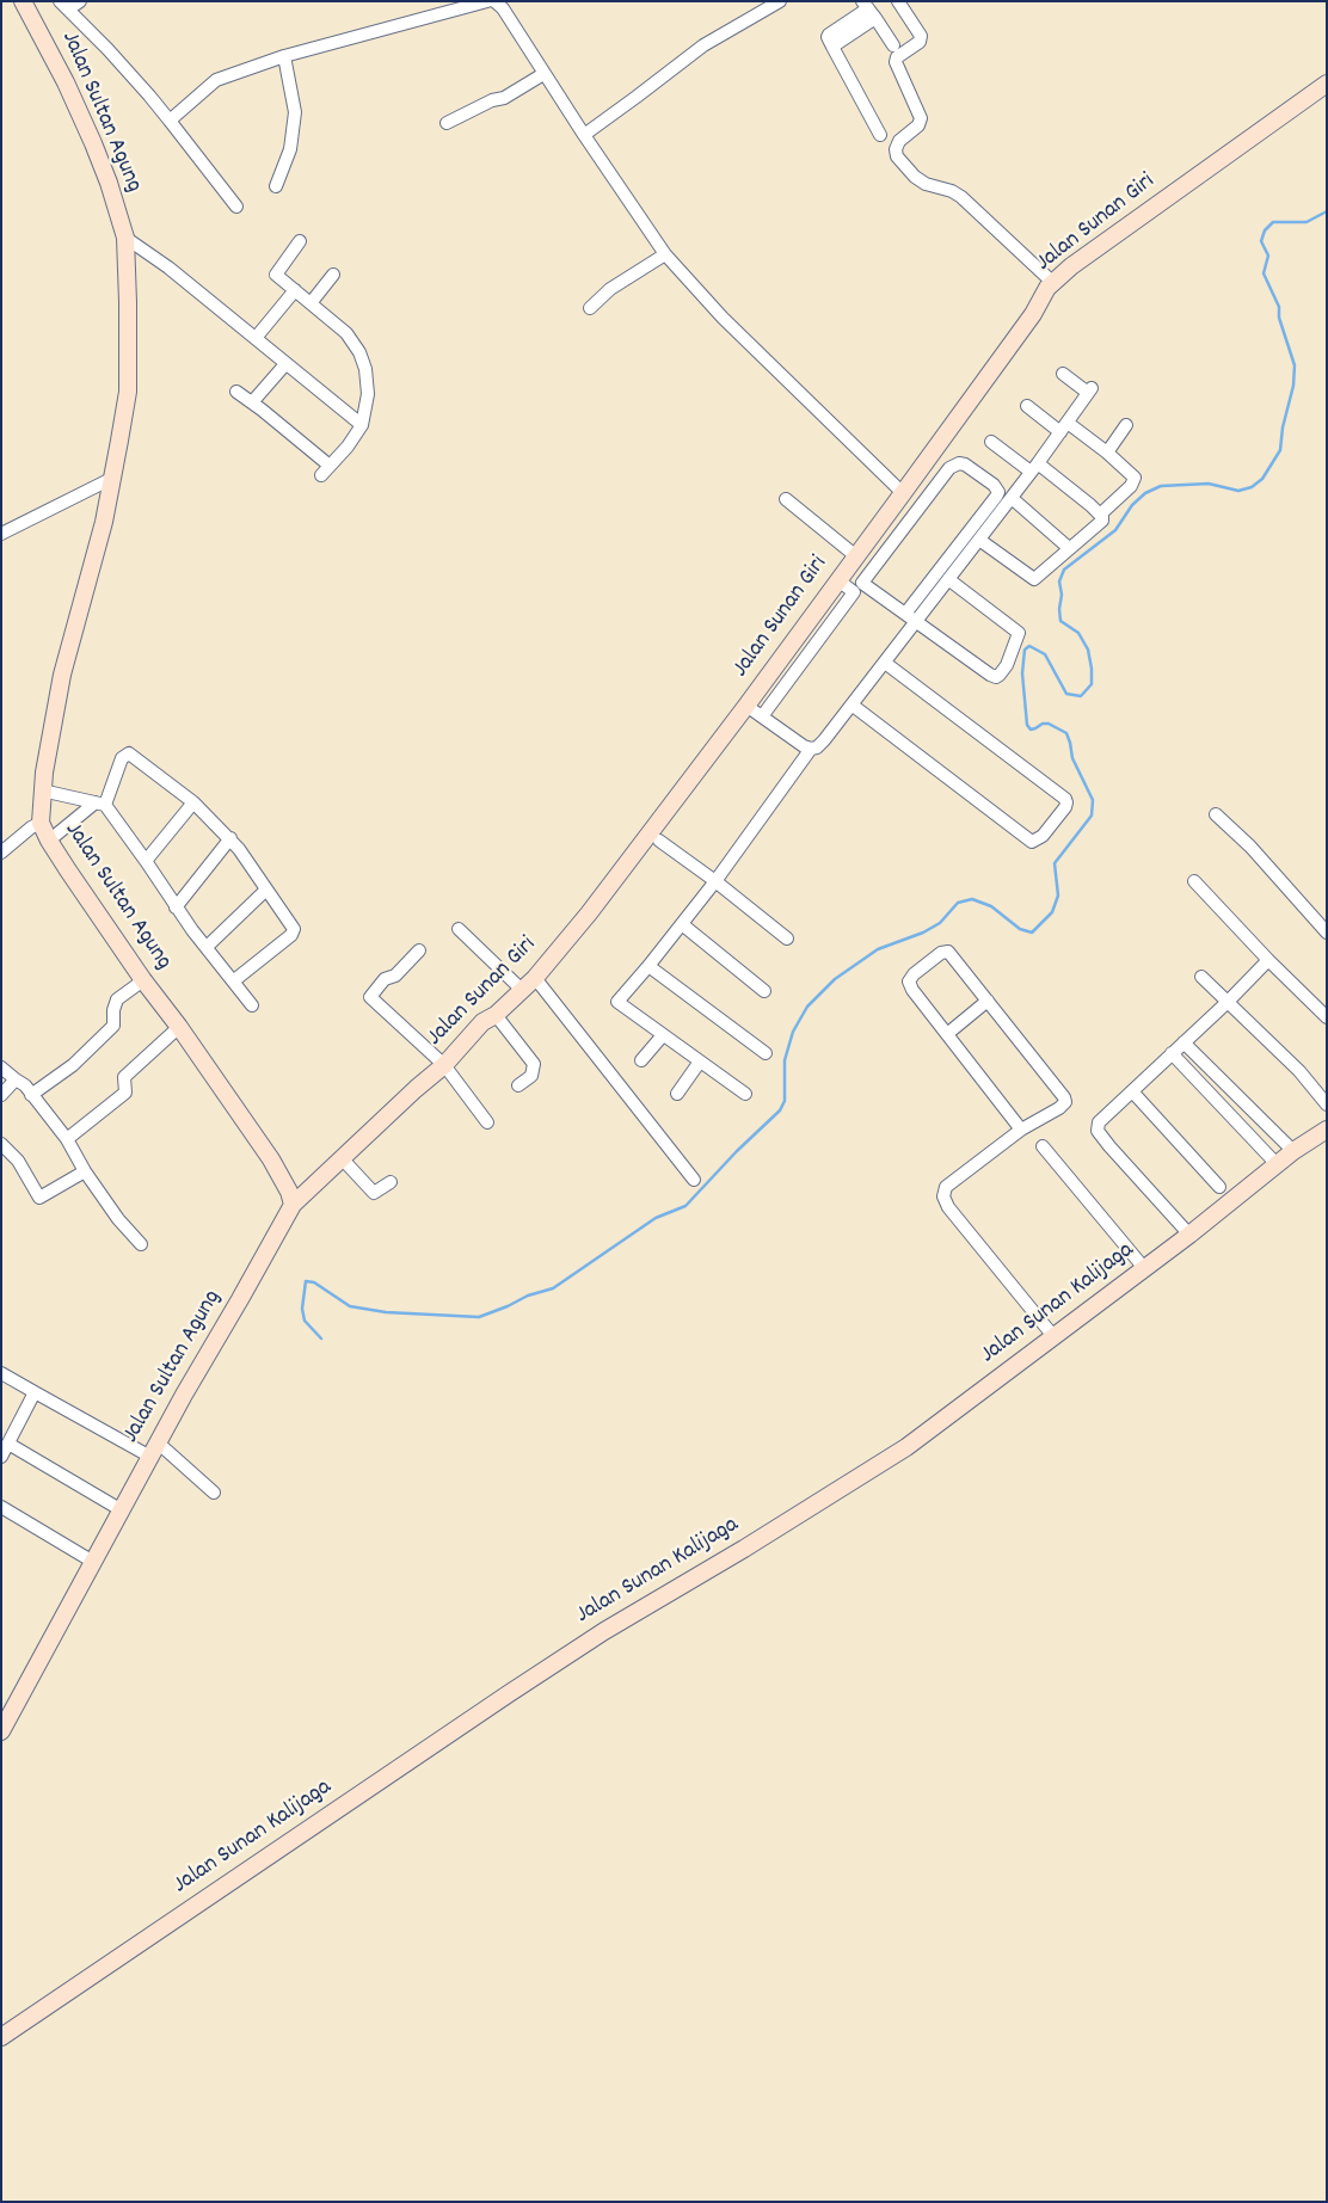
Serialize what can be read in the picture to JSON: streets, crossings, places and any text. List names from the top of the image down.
{
  "streets": {
    "street": ["Jalan Sultan Agung", "Jalan Sunan Giri", "Jalan Sunan Kalijaga"]
  },
  "crossings": [
    ["Jalan Sultan Agung", "Jalan Sunan Giri"]
  ]
}
